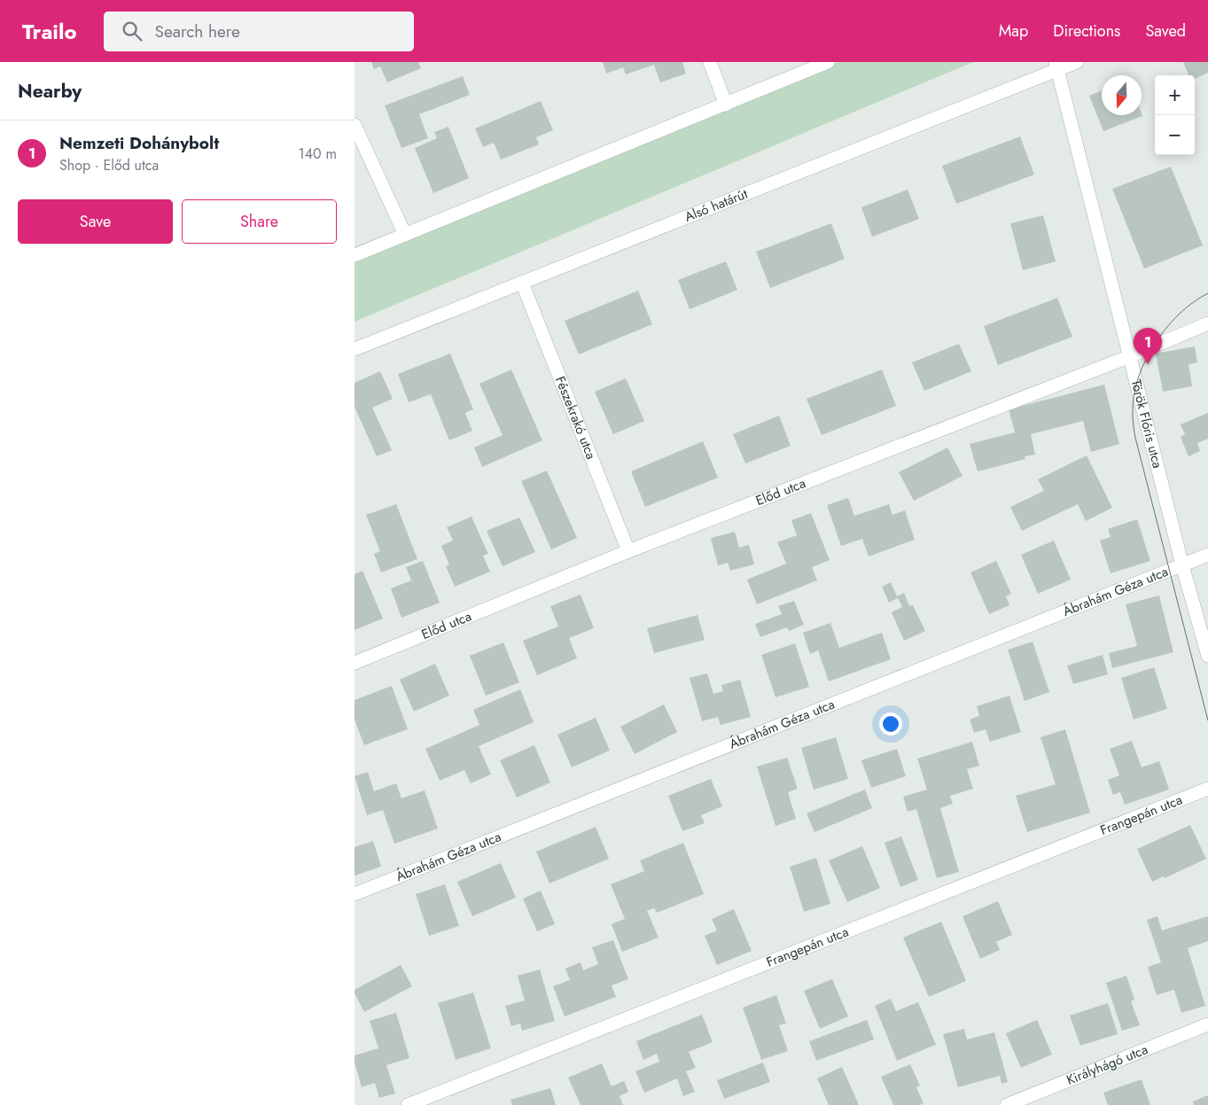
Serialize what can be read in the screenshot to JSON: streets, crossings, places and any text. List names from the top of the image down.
{
  "streets": {
    "street": [
      "Alsó határút",
      "Fészekrakó utca",
      "Török Flóris utca",
      "Előd utca",
      "Ábrahám Géza utca",
      "Frangepán utca",
      "Királyhágó utca"
    ]
  },
  "crossings": [
    ["Alsó határút", "Fészekrakó utca"],
    ["Alsó határút", "Török Flóris utca"],
    ["Fészekrakó utca", "Előd utca"],
    ["Török Flóris utca", "Előd utca"],
    ["Török Flóris utca", "Ábrahám Géza utca"]
  ],
  "north": "bottom",
  "page": {
    "header": "Trailo",
    "search": "Search here",
    "nav": ["Map", "Directions", "Saved"],
    "heading": "Nearby",
    "map_buttons": ["+", "−"],
    "list": [
      {
        "mark": "1",
        "name": "Nemzeti Dohánybolt",
        "note": "Shop · Előd utca",
        "value": "140 m"
      }
    ],
    "buttons": ["Save", "Share"],
    "pins": "1"
  }
}
